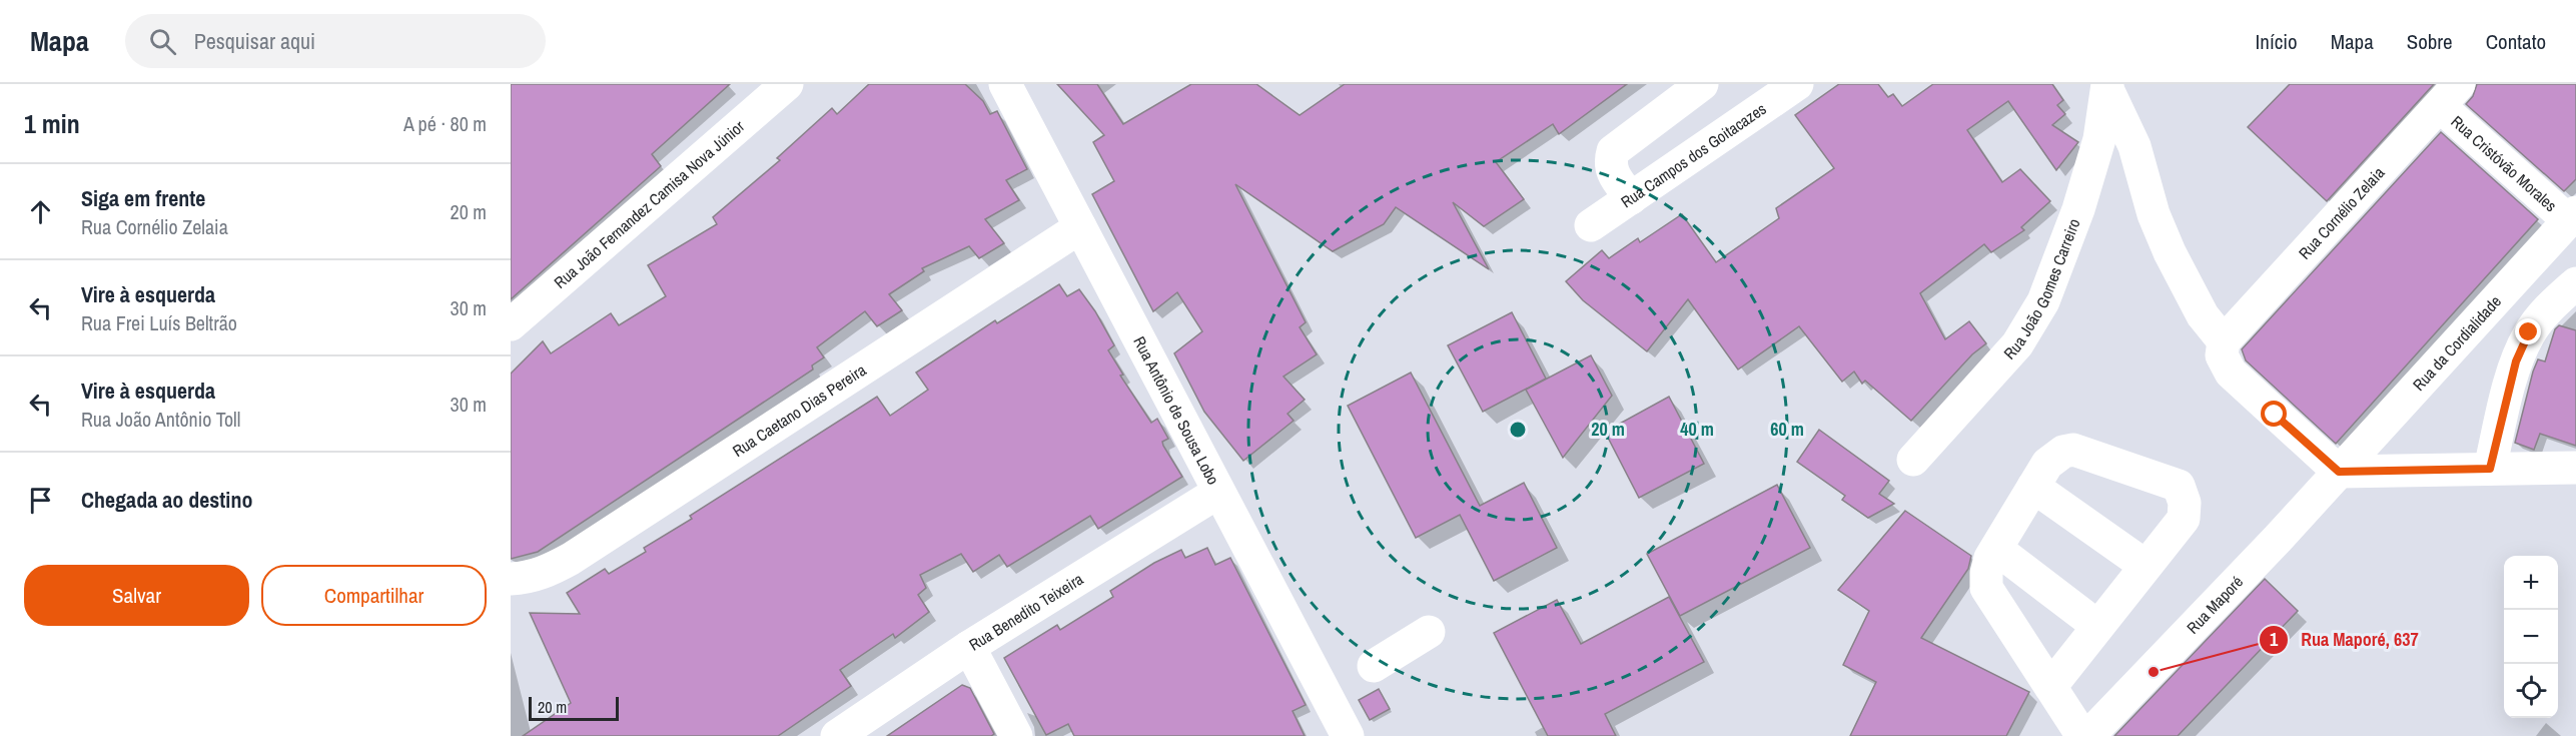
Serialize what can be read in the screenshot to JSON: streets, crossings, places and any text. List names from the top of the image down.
{
  "streets": {
    "street": [
      "Rua Campos dos Goitacazes",
      "Rua Cristóvão Morales",
      "Rua João Fernandez Camisa Nova Júnior",
      "Rua Cornélio Zelaia",
      "Rua João Gomes Carreiro",
      "Rua da Cordialidade",
      "Rua Caetano Dias Pereira",
      "Rua Antônio de Sousa Lobo",
      "Rua Maporé",
      "Rua Benedito Teixeira"
    ]
  },
  "crossings": [
    ["Rua Cristóvão Morales", "Rua Cornélio Zelaia"],
    ["Rua Cristóvão Morales", "Rua da Cordialidade"],
    ["Rua da Cordialidade", "Rua Maporé"],
    ["Rua Caetano Dias Pereira", "Rua Antônio de Sousa Lobo"],
    ["Rua Antônio de Sousa Lobo", "Rua Benedito Teixeira"]
  ],
  "places": ["Rua Maporé, 637"],
  "scale_bar": "20 m",
  "page": {
    "header": "Mapa",
    "search": "Pesquisar aqui",
    "nav": [
      "Início",
      "Mapa",
      "Sobre",
      "Contato"
    ],
    "heading": ["1 min", "A pé · 80 m"],
    "list": [
      ["Siga em frente", "Rua Cornélio Zelaia", "20 m"],
      ["Vire à esquerda", "Rua Frei Luís Beltrão", "30 m"],
      ["Vire à esquerda", "Rua João Antônio Toll", "30 m"],
      "Chegada ao destino"
    ],
    "buttons": ["Salvar", "Compartilhar"],
    "map_buttons": ["+", "−"],
    "scale": "20 m"
  },
  "rings": ["20 m", "40 m", "60 m"]
}
